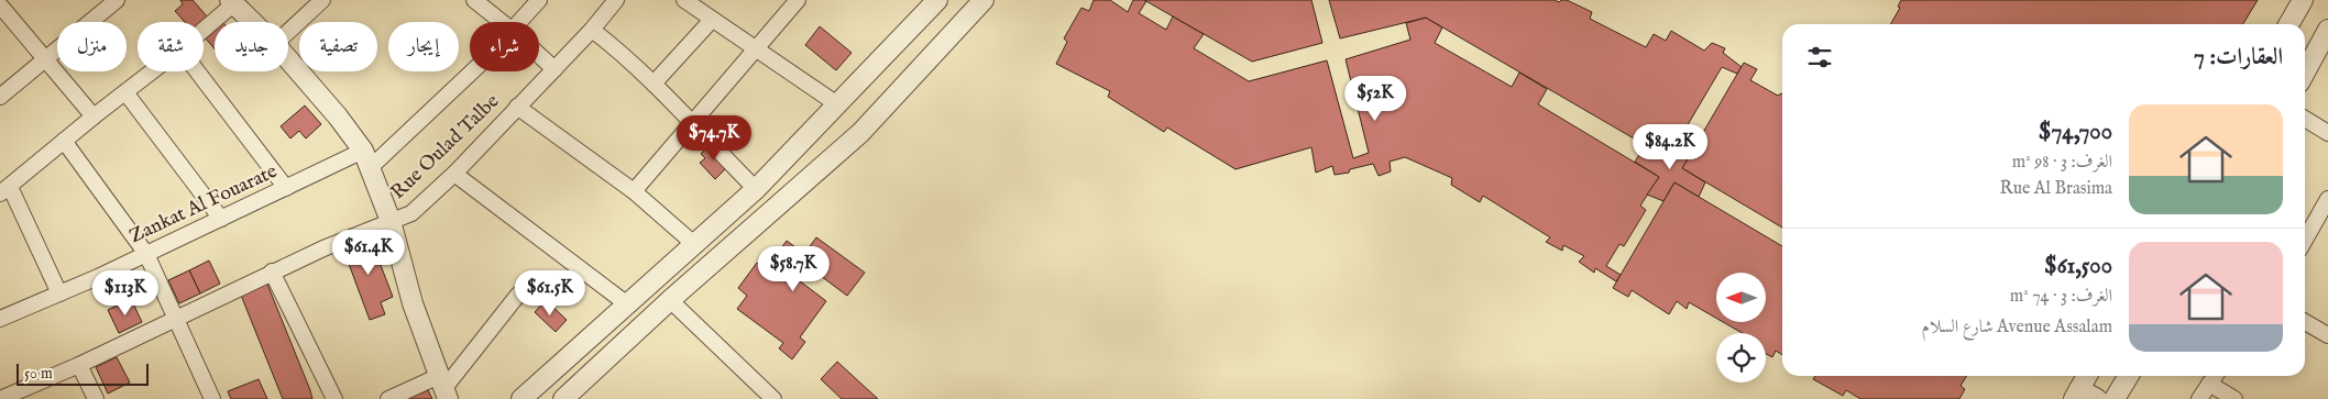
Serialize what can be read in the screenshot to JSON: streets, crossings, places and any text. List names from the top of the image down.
{
  "streets": {
    "street": ["Rue Oulad Talbe", "Zankat Al Fouarate"]
  },
  "scale_bar": "50 m",
  "north": "left",
  "page": {
    "chip": [
      "شراء",
      "إيجار",
      "تصفية",
      "جديد",
      "شقة",
      "منزل"
    ],
    "heading": "العقارات: 7",
    "price": [
      "$52K",
      "$74.7K",
      "$84.2K",
      "$61.4K",
      "$58.7K",
      "$113K",
      "$61.5K"
    ],
    "list": [
      {
        "name": "$74,700",
        "note": "الغرف: 3 · 98 m² · Rue Al Brasima"
      },
      {
        "name": "$61,500",
        "note": "الغرف: 3 · 74 m² · Avenue Assalam شارع السلام"
      }
    ],
    "scale": "50 m"
  }
}
